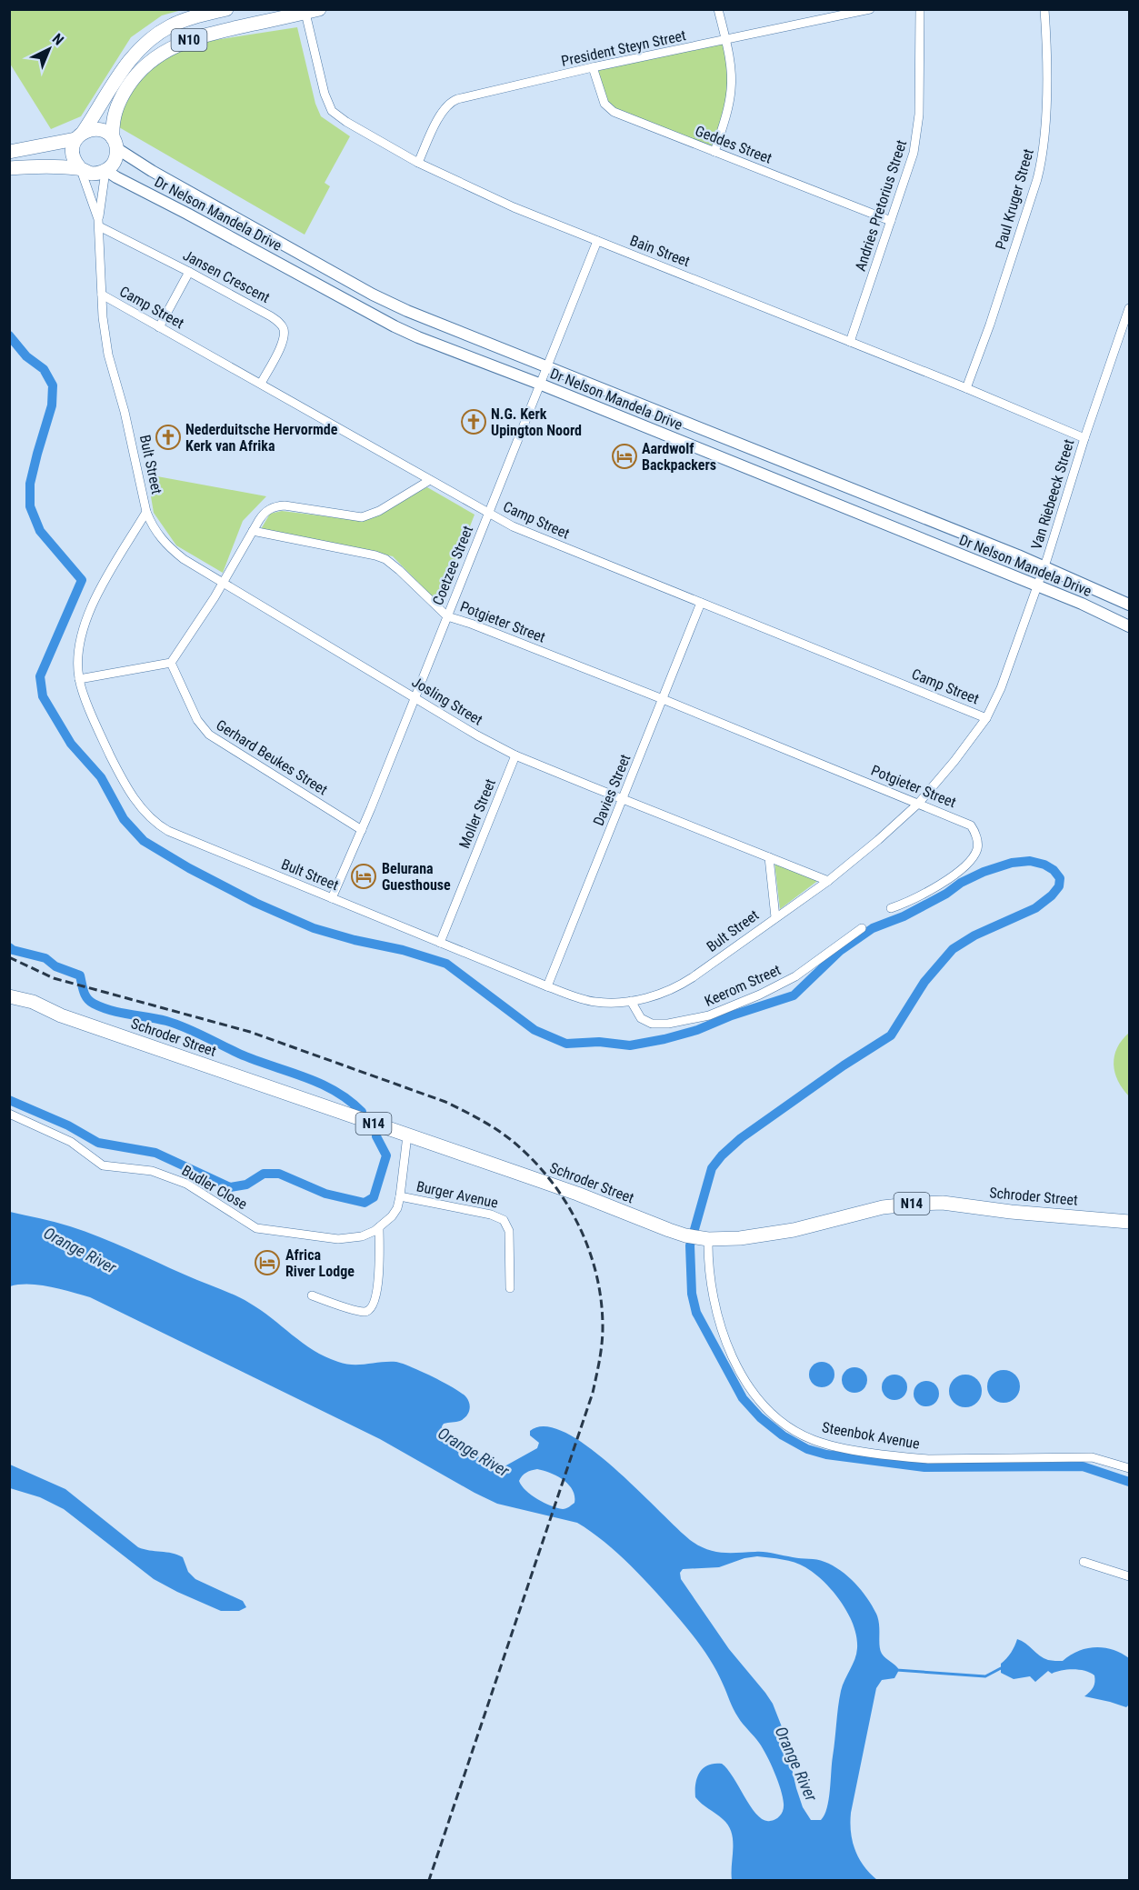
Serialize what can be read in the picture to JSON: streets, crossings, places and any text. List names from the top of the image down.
{
  "streets": {
    "highway": ["N10", "Schroder Street", "N14"],
    "street": [
      "President Steyn Street",
      "Geddes Street",
      "Paul Kruger Street",
      "Andries Pretorius Street",
      "Dr Nelson Mandela Drive",
      "Bain Street",
      "Jansen Crescent",
      "Camp Street",
      "Bult Street",
      "Van Riebeeck Street",
      "Coetzee Street",
      "Potgieter Street",
      "Josling Street",
      "Gerhard Beukes Street",
      "Davies Street",
      "Moller Street",
      "Keerom Street",
      "Budler Close",
      "Burger Avenue",
      "Steenbok Avenue"
    ]
  },
  "crossings": [
    ["N10", "Dr Nelson Mandela Drive"],
    ["N10", "Bain Street"],
    ["N10", "Bult Street"],
    ["President Steyn Street", "Geddes Street"],
    ["President Steyn Street", "Bain Street"],
    ["Geddes Street", "Andries Pretorius Street"],
    ["Paul Kruger Street", "Bain Street"],
    ["Andries Pretorius Street", "Bain Street"],
    ["Dr Nelson Mandela Drive", "Bult Street"],
    ["Dr Nelson Mandela Drive", "Van Riebeeck Street"],
    ["Dr Nelson Mandela Drive", "Coetzee Street"],
    ["Bain Street", "Van Riebeeck Street"],
    ["Bain Street", "Coetzee Street"],
    ["Jansen Crescent", "Camp Street"],
    ["Jansen Crescent", "Bult Street"],
    ["Camp Street", "Bult Street"],
    ["Camp Street", "Van Riebeeck Street"],
    ["Camp Street", "Coetzee Street"],
    ["Camp Street", "Davies Street"],
    ["Bult Street", "Van Riebeeck Street"],
    ["Bult Street", "Coetzee Street"],
    ["Bult Street", "Potgieter Street"],
    ["Bult Street", "Josling Street"],
    ["Bult Street", "Davies Street"],
    ["Bult Street", "Moller Street"],
    ["Bult Street", "Keerom Street"],
    ["Coetzee Street", "Potgieter Street"],
    ["Coetzee Street", "Josling Street"],
    ["Coetzee Street", "Gerhard Beukes Street"],
    ["Potgieter Street", "Davies Street"],
    ["Josling Street", "Davies Street"],
    ["Josling Street", "Moller Street"],
    ["Schroder Street", "Burger Avenue"],
    ["Schroder Street", "Steenbok Avenue"],
    ["Budler Close", "Burger Avenue"]
  ],
  "water": ["Orange River"],
  "places": {
    "church": ["N.G. Kerk Upington Noord", "Nederduitsche Hervormde Kerk van Afrika"],
    "hotel": ["Aardwolf Backpackers", "Belurana Guesthouse", "Africa River Lodge"]
  },
  "north": "top right"
}
